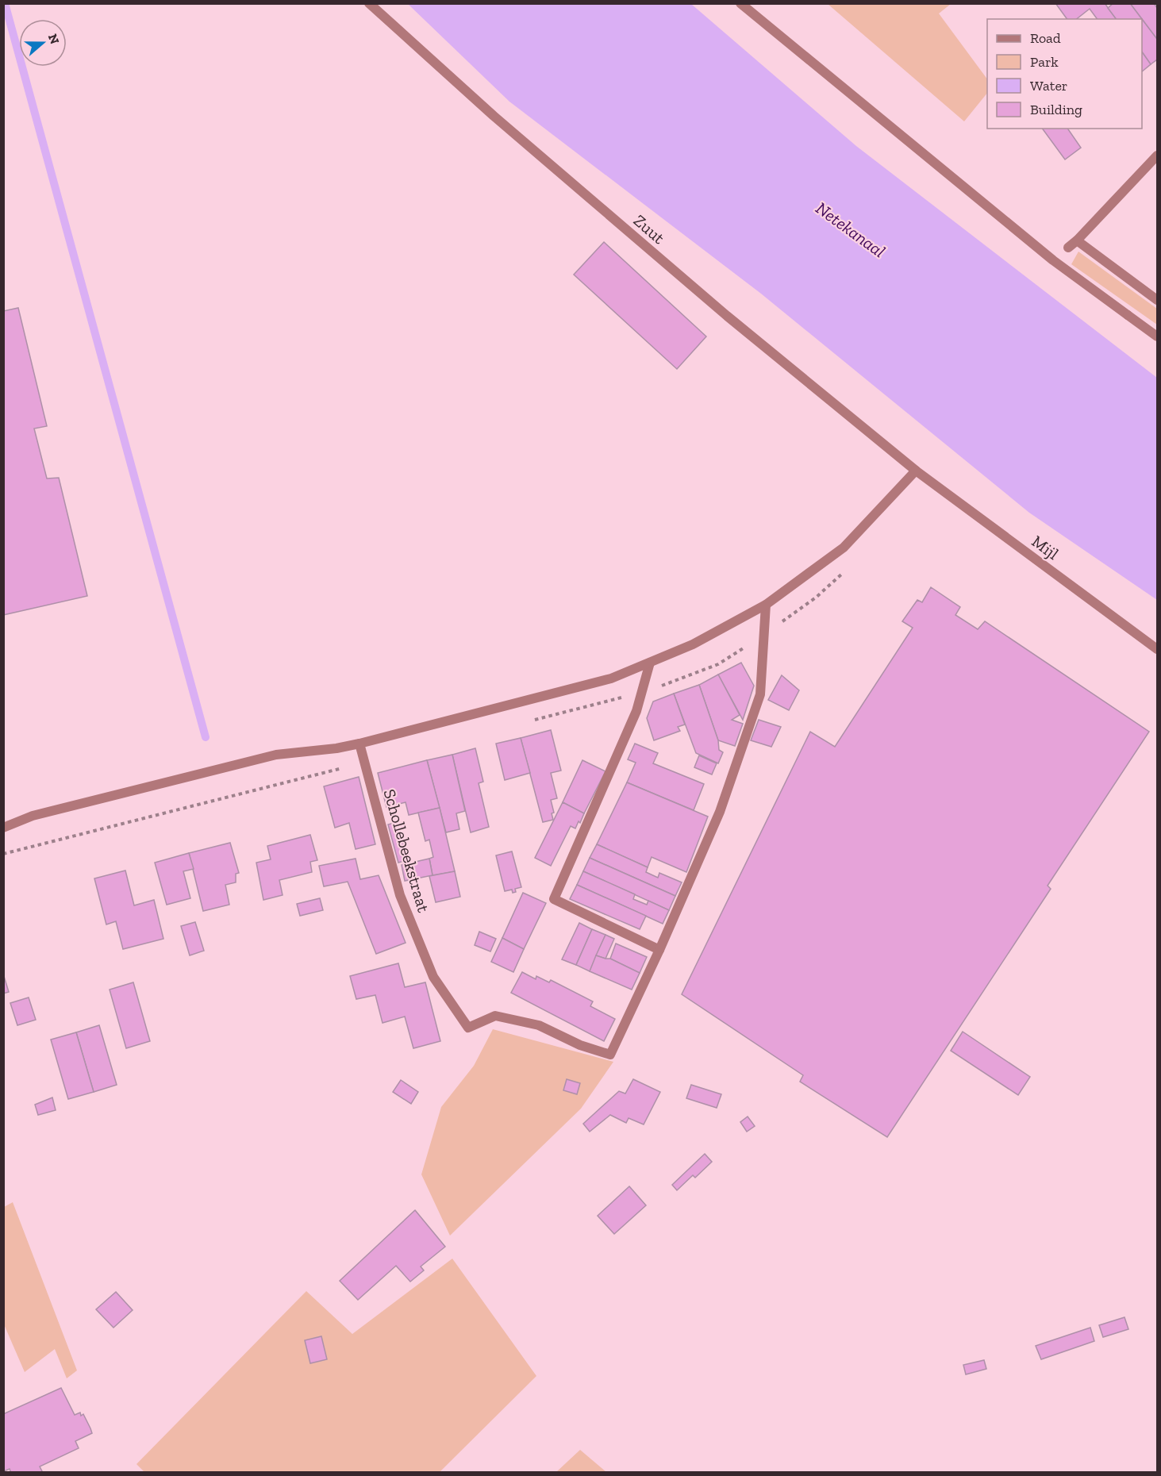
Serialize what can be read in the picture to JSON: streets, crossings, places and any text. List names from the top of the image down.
{
  "streets": {
    "street": ["Zuut", "Mijl", "Schollebeekstraat"]
  },
  "crossings": [
    ["Zuut", "Mijl"]
  ],
  "water": ["Netekanaal"],
  "legend": [
    "Road",
    "Park",
    "Water",
    "Building"
  ],
  "north": "right"
}
